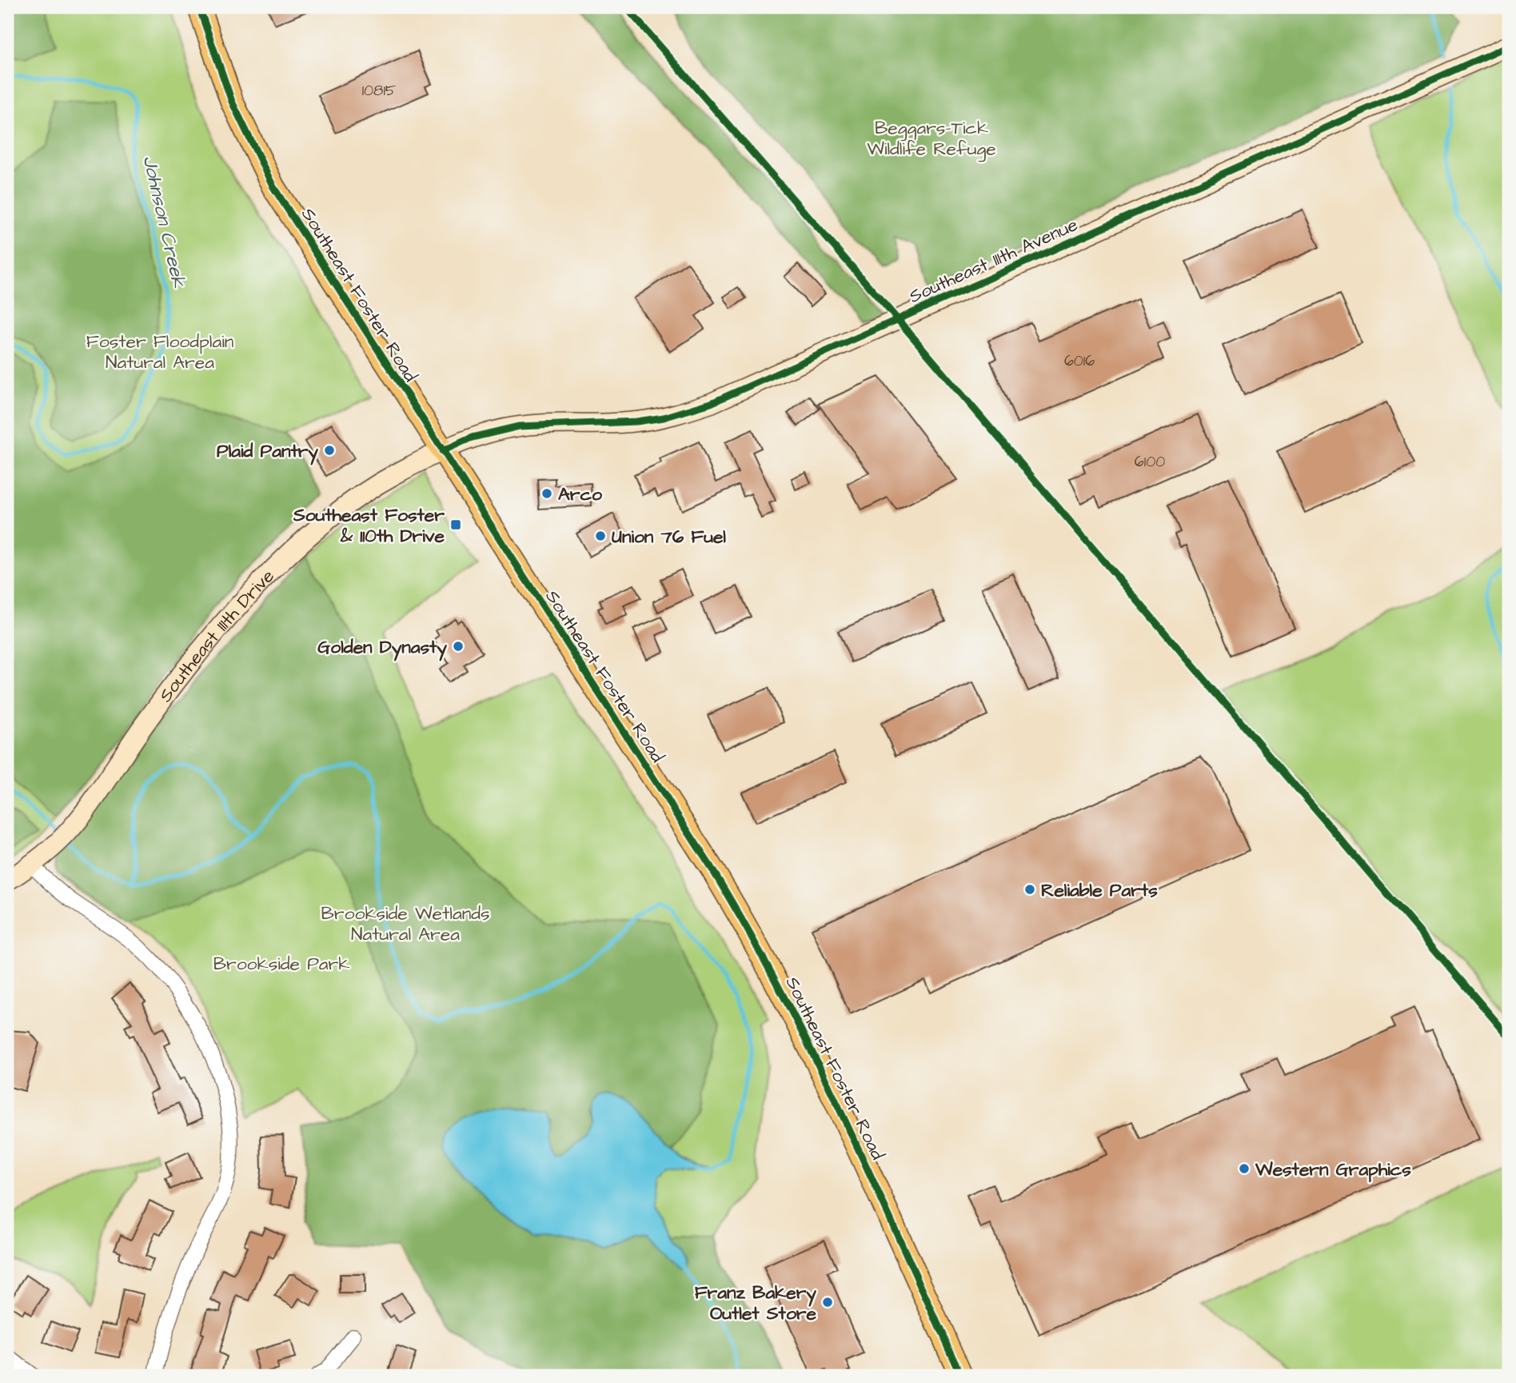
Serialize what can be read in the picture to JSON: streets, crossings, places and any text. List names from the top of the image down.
{
  "streets": {
    "main road": ["Southeast Foster Road"],
    "street": ["Southeast 111th Avenue", "Southeast 111th Drive"]
  },
  "crossings": [
    ["Southeast 111th Avenue", "Southeast Foster Road"],
    ["Southeast 111th Avenue", "Southeast 111th Drive"],
    ["Southeast Foster Road", "Southeast 111th Drive"]
  ],
  "water": ["Johnson Creek"],
  "parks": [
    "Beggars-Tick Wildlife Refuge",
    "Foster Floodplain Natural Area",
    "Brookside Wetlands Natural Area",
    "Brookside Park"
  ],
  "places": {
    "other": [
      "Plaid Pantry",
      "Arco",
      "Union 76 Fuel",
      "Golden Dynasty",
      "Reliable Parts",
      "Western Graphics",
      "Franz Bakery Outlet Store"
    ],
    "transit": ["Southeast Foster & 110th Drive"]
  },
  "house_numbers": ["10815", "6016", "6100"]
}
